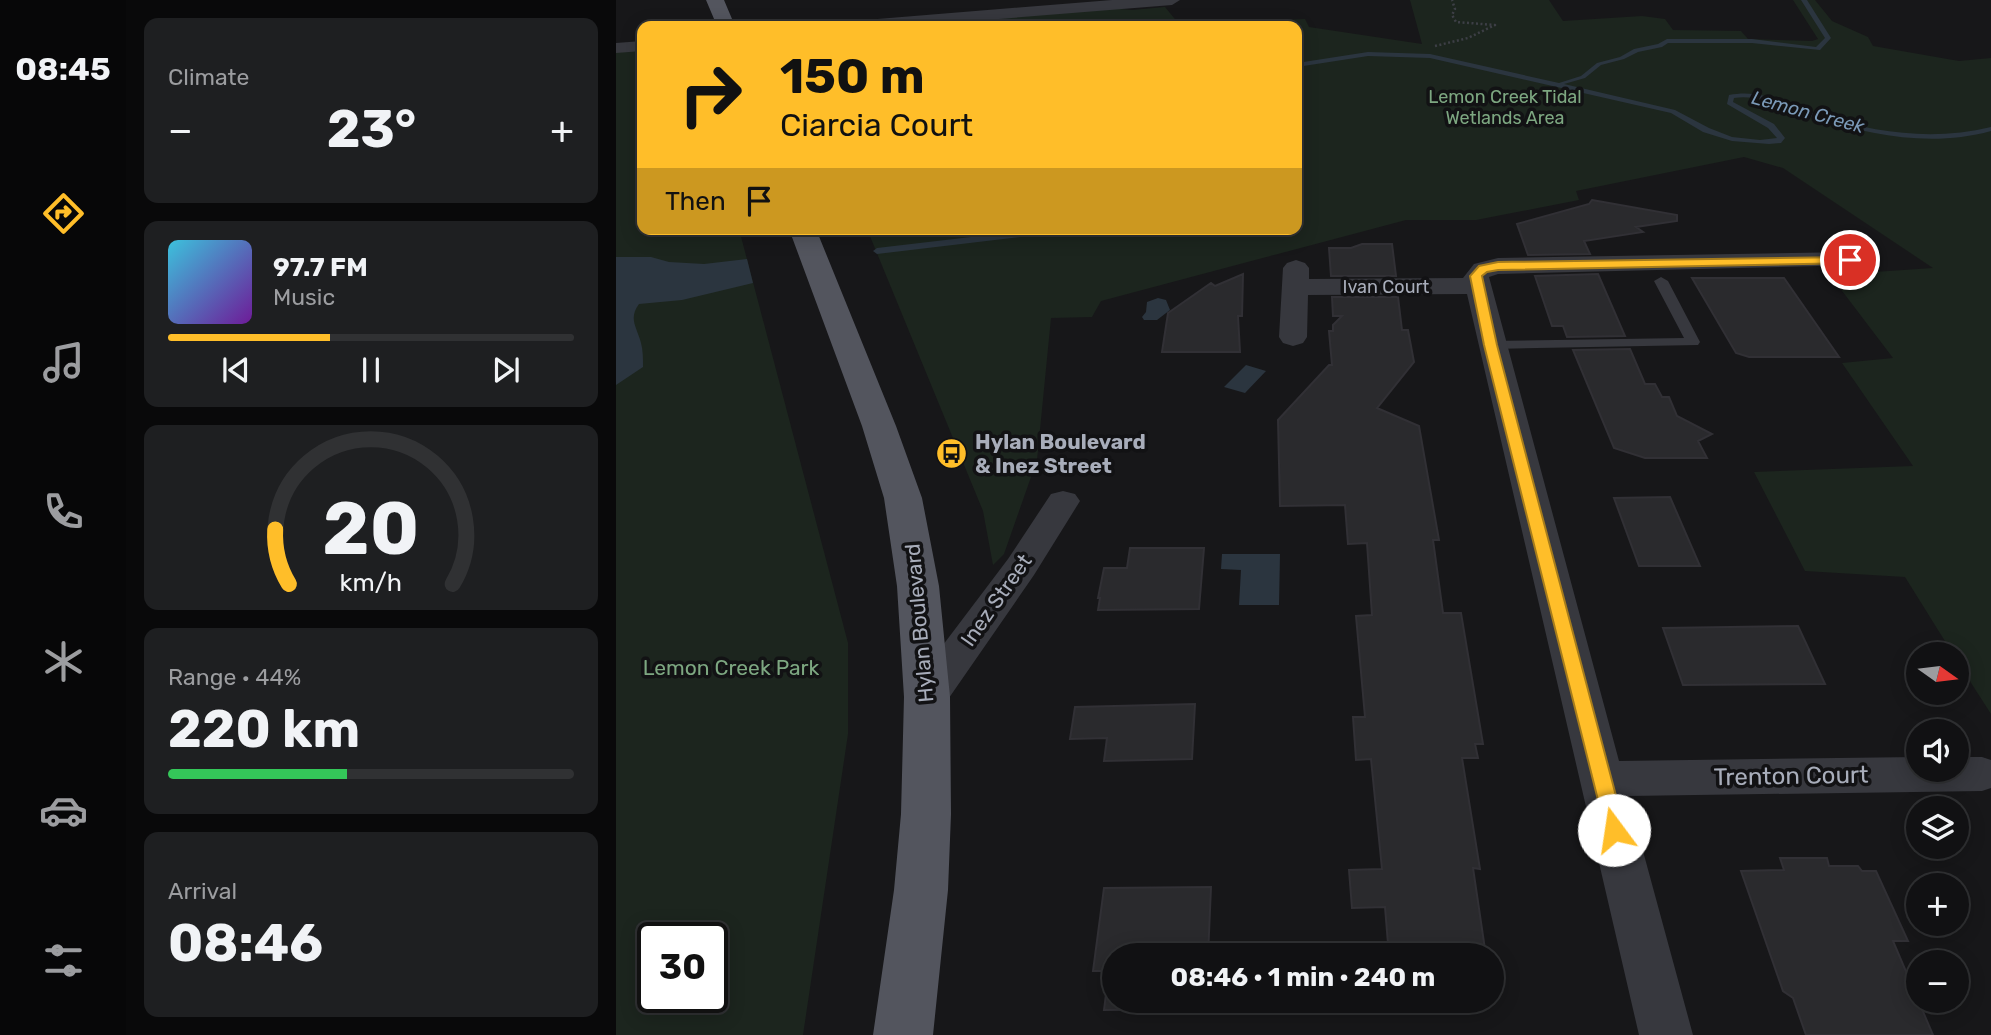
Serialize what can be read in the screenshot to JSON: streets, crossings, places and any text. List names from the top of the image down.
{
  "streets": {
    "main road": ["Hylan Boulevard"],
    "street": ["Ivan Court", "Inez Street", "Trenton Court"]
  },
  "crossings": [
    ["Inez Street", "Hylan Boulevard"]
  ],
  "water": ["Lemon Creek"],
  "parks": ["Lemon Creek Tidal Wetlands Area", "Lemon Creek Park"],
  "places": {
    "bus stop": ["Hylan Boulevard & Inez Street"]
  },
  "north": "right",
  "page": {
    "tabs": "08:45",
    "tile": [
      "Climate",
      ["Range · 44%", "220 km"],
      ["Arrival", "08:46"]
    ],
    "turn": ["150 m", "Ciarcia Court"],
    "heat": ["−", "23°", "+"],
    "then": "Then",
    "song": ["97.7 FM", "Music"],
    "map_buttons": ["+", "−"],
    "limit": "30",
    "trip": "08:46 · 1 min · 240 m",
    "gauge": ["20", "km/h"]
  }
}
